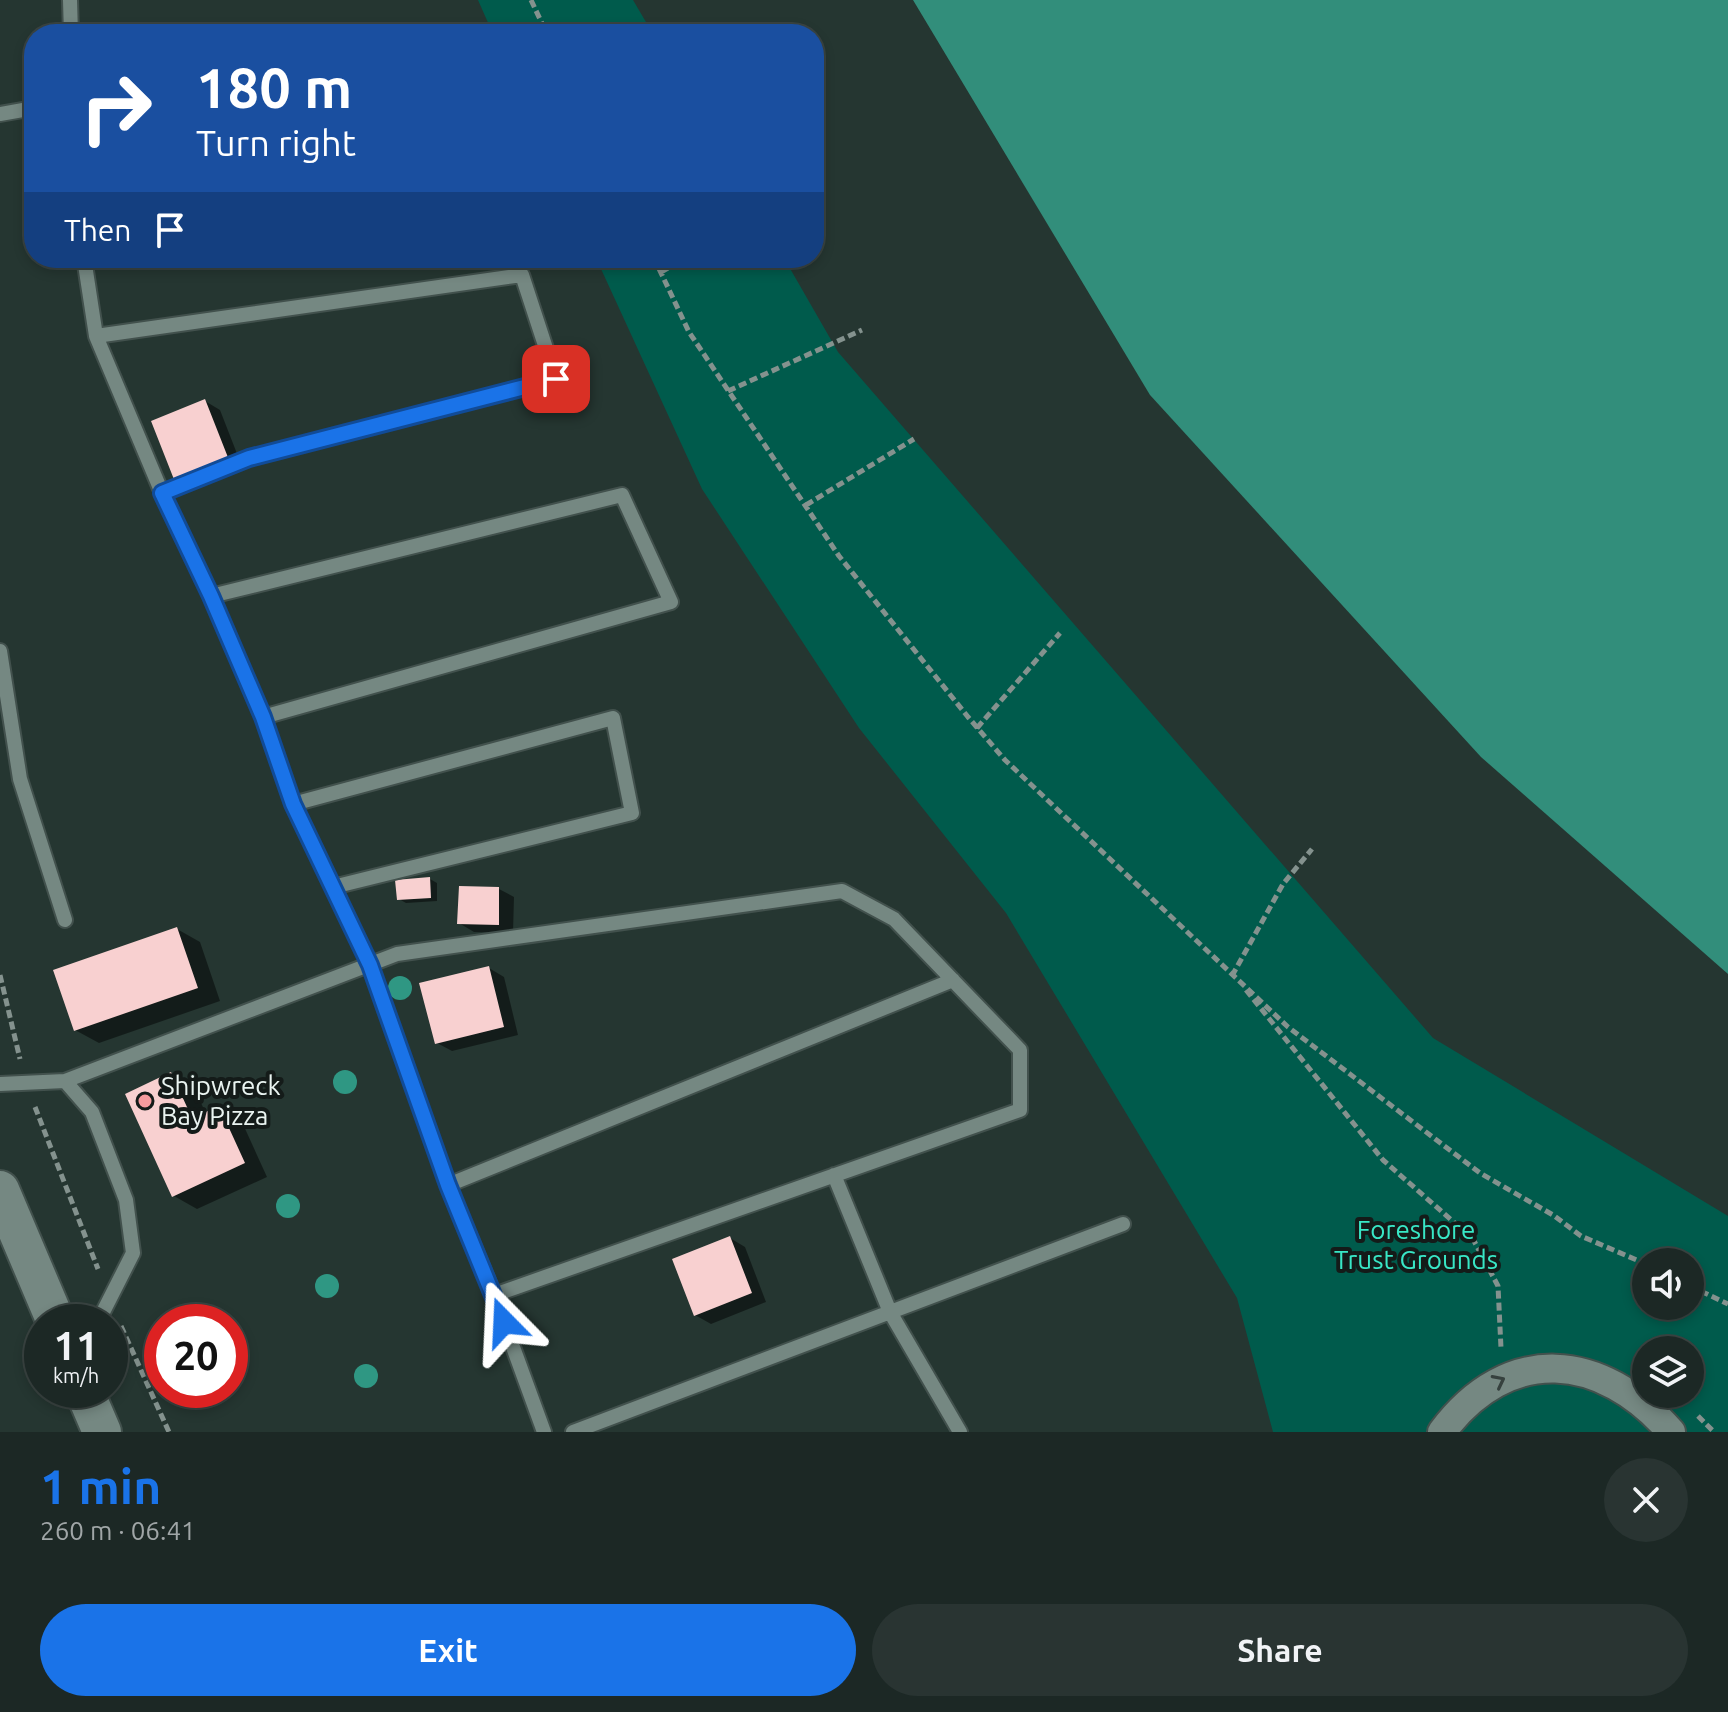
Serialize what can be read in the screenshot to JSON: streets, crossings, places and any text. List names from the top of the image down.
{
  "parks": ["Foreshore Trust Grounds"],
  "places": ["Shipwreck Bay Pizza"],
  "page": {
    "turn": ["180 m", "Turn right"],
    "then": "Then",
    "speed": "11 km/h",
    "limit": "20",
    "heading": ["1 min", "260 m · 06:41"],
    "buttons": ["Exit", "Share"]
  }
}
